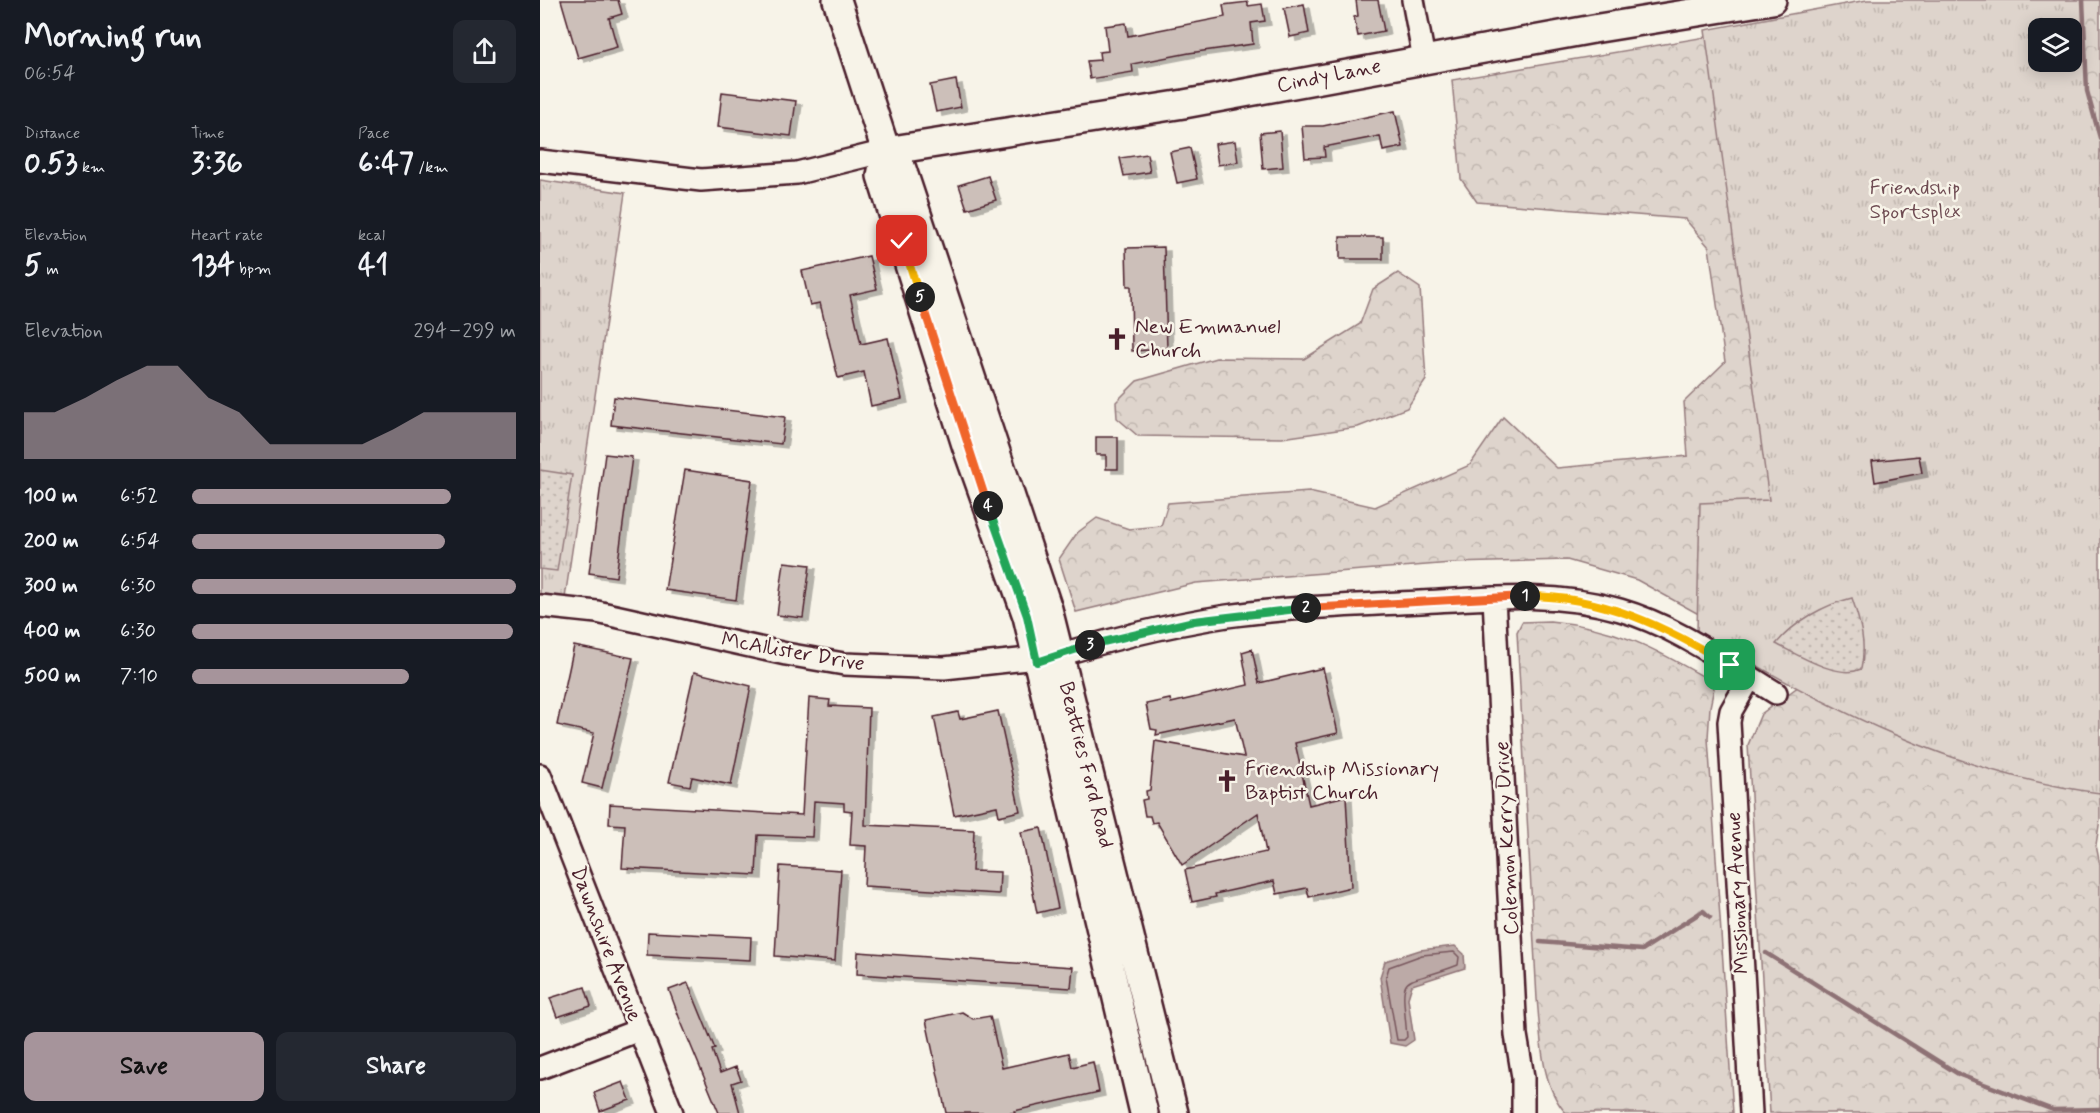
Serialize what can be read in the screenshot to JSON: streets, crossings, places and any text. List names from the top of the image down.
{
  "streets": {
    "main road": ["Cindy Lane", "Beatties Ford Road"],
    "street": [
      "McAllister Drive",
      "Colemon Kerry Drive",
      "Missionary Avenue",
      "Dawnshire Avenue"
    ]
  },
  "crossings": [
    ["Cindy Lane", "Beatties Ford Road"],
    ["McAllister Drive", "Beatties Ford Road"],
    ["McAllister Drive", "Colemon Kerry Drive"],
    ["McAllister Drive", "Missionary Avenue"]
  ],
  "parks": ["Friendship Sportsplex"],
  "places": {
    "church": ["New Emmanuel Church", "Friendship Missionary Baptist Church"]
  },
  "page": {
    "heading": ["Morning run", "06:54"],
    "stats": [
      ["Distance", "0.53 km"],
      ["Time", "3:36"],
      ["Pace", "6:47 /km"],
      ["Elevation", "5 m"],
      ["Heart rate", "134 bpm"],
      ["kcal", "41"]
    ],
    "pins": [
      "5",
      "4",
      "1",
      "2",
      "3"
    ],
    "chart": ["Elevation", "294–299 m"],
    "list": [
      {
        "name": "100 m",
        "note": "6:52"
      },
      {
        "name": "200 m",
        "note": "6:54"
      },
      {
        "name": "300 m",
        "note": "6:30"
      },
      {
        "name": "400 m",
        "note": "6:30"
      },
      {
        "name": "500 m",
        "note": "7:10"
      }
    ],
    "buttons": ["Save", "Share"]
  }
}
